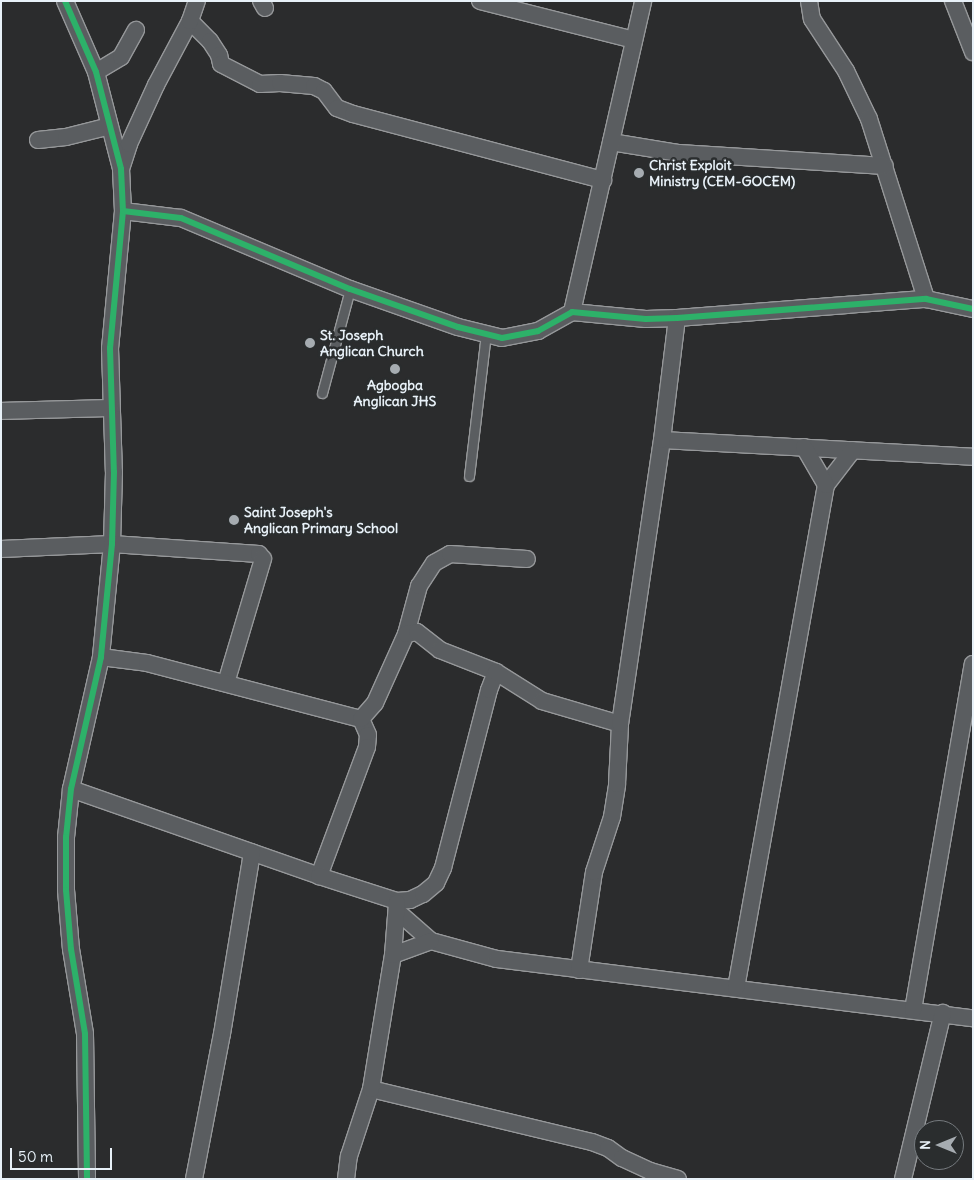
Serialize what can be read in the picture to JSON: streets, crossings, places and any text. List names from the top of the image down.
{
  "places": [
    "Christ Exploit Ministry (CEM-GOCEM)",
    "St. Joseph Anglican Church",
    "Agbogba Anglican JHS",
    "Saint Joseph's Anglican Primary School"
  ],
  "scale_bar": "50 m",
  "north": "left"
}
